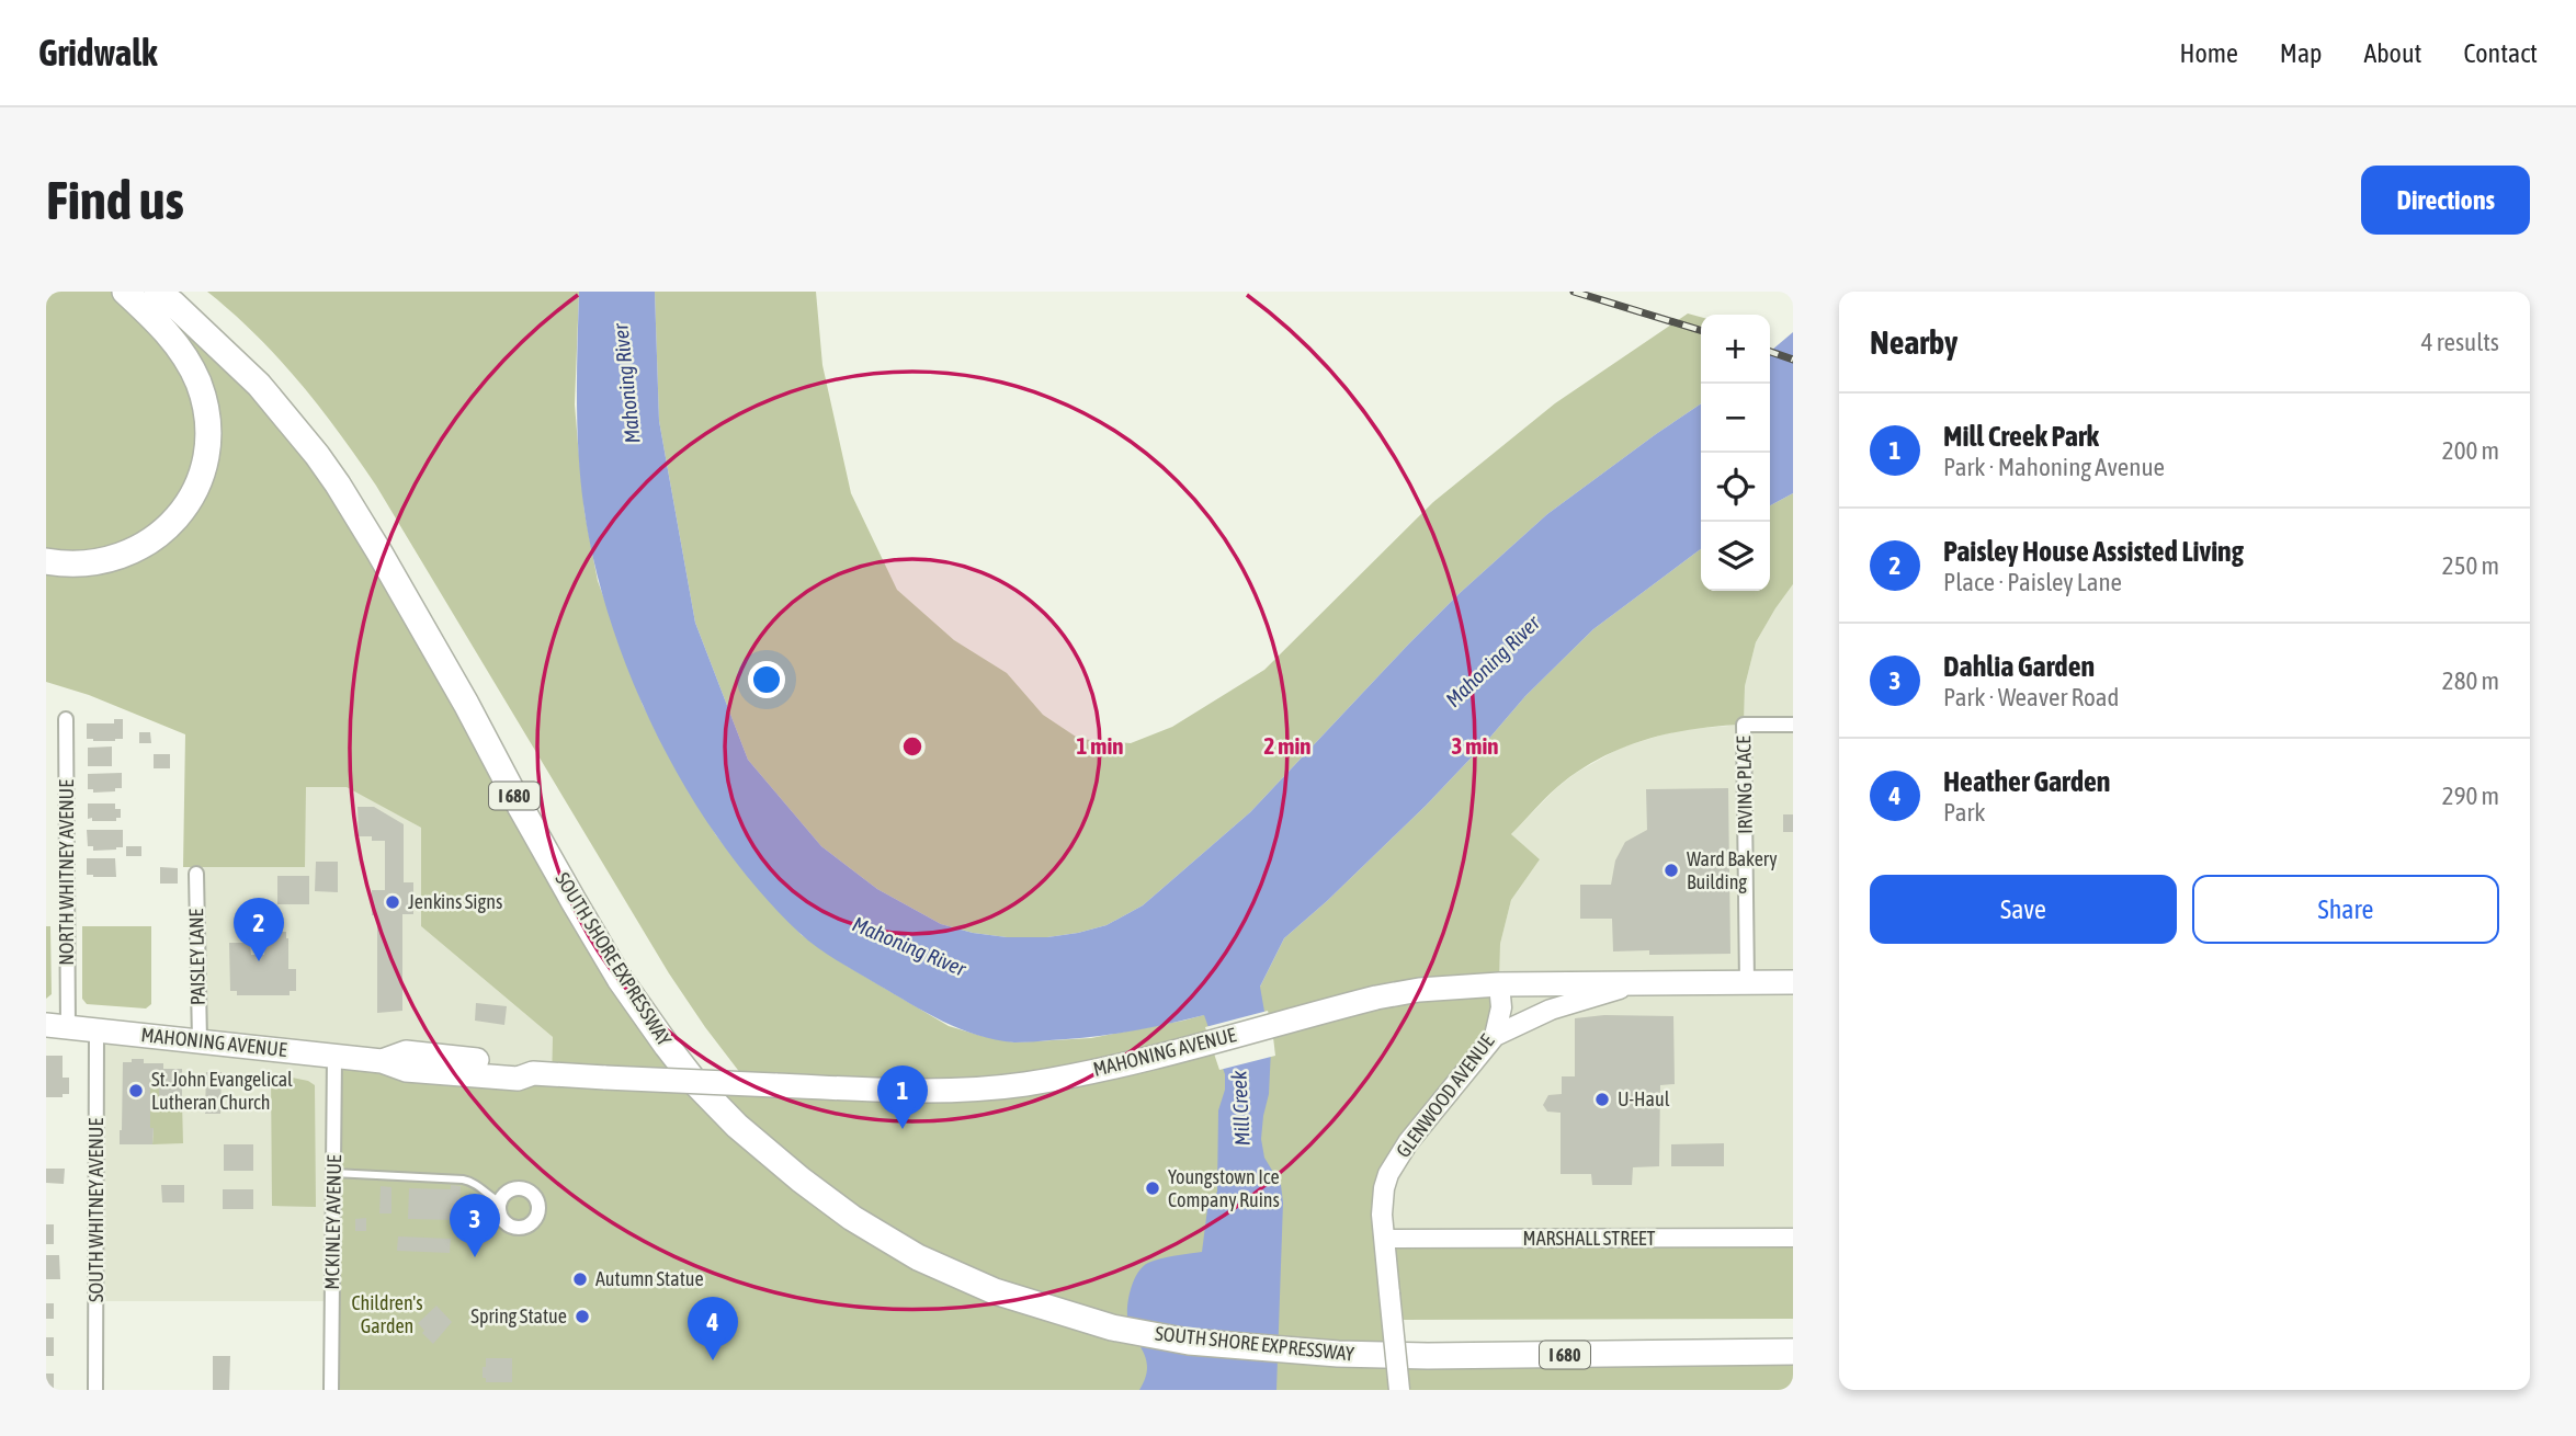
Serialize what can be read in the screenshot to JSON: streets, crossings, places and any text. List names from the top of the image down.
{
  "streets": {
    "highway": ["I 680", "SOUTH SHORE EXPRESSWAY"],
    "main road": ["MAHONING AVENUE", "GLENWOOD AVENUE"],
    "street": [
      "IRVING PLACE",
      "NORTH WHITNEY AVENUE",
      "PAISLEY LANE",
      "SOUTH WHITNEY AVENUE",
      "MCKINLEY AVENUE",
      "MARSHALL STREET"
    ]
  },
  "crossings": [
    ["IRVING PLACE", "MAHONING AVENUE"],
    ["NORTH WHITNEY AVENUE", "MAHONING AVENUE"],
    ["PAISLEY LANE", "MAHONING AVENUE"],
    ["MAHONING AVENUE", "GLENWOOD AVENUE"],
    ["MAHONING AVENUE", "SOUTH WHITNEY AVENUE"],
    ["MAHONING AVENUE", "MCKINLEY AVENUE"],
    ["GLENWOOD AVENUE", "MARSHALL STREET"]
  ],
  "water": ["Mahoning River", "Mill Creek"],
  "parks": ["Children's Garden"],
  "places": [
    "Ward Bakery Building",
    "Jenkins Signs",
    "St. John Evangelical Lutheran Church",
    "U-Haul",
    "Youngstown Ice Company Ruins",
    "Autumn Statue",
    "Spring Statue"
  ],
  "page": {
    "header": "Gridwalk",
    "nav": [
      "Home",
      "Map",
      "About",
      "Contact"
    ],
    "buttons": [
      "Directions",
      ["Save", "Share"]
    ],
    "title": "Find us",
    "heading": ["Nearby", "4 results"],
    "map_buttons": ["+", "−"],
    "list": [
      {
        "mark": "1",
        "name": "Mill Creek Park",
        "note": "Park · Mahoning Avenue",
        "value": "200 m"
      },
      {
        "mark": "2",
        "name": "Paisley House Assisted Living",
        "note": "Place · Paisley Lane",
        "value": "250 m"
      },
      {
        "mark": "3",
        "name": "Dahlia Garden",
        "note": "Park · Weaver Road",
        "value": "280 m"
      },
      {
        "mark": "4",
        "name": "Heather Garden",
        "note": "Park",
        "value": "290 m"
      }
    ],
    "pins": [
      "2",
      "1",
      "3",
      "4"
    ]
  },
  "rings": ["1 min", "2 min", "3 min"]
}
